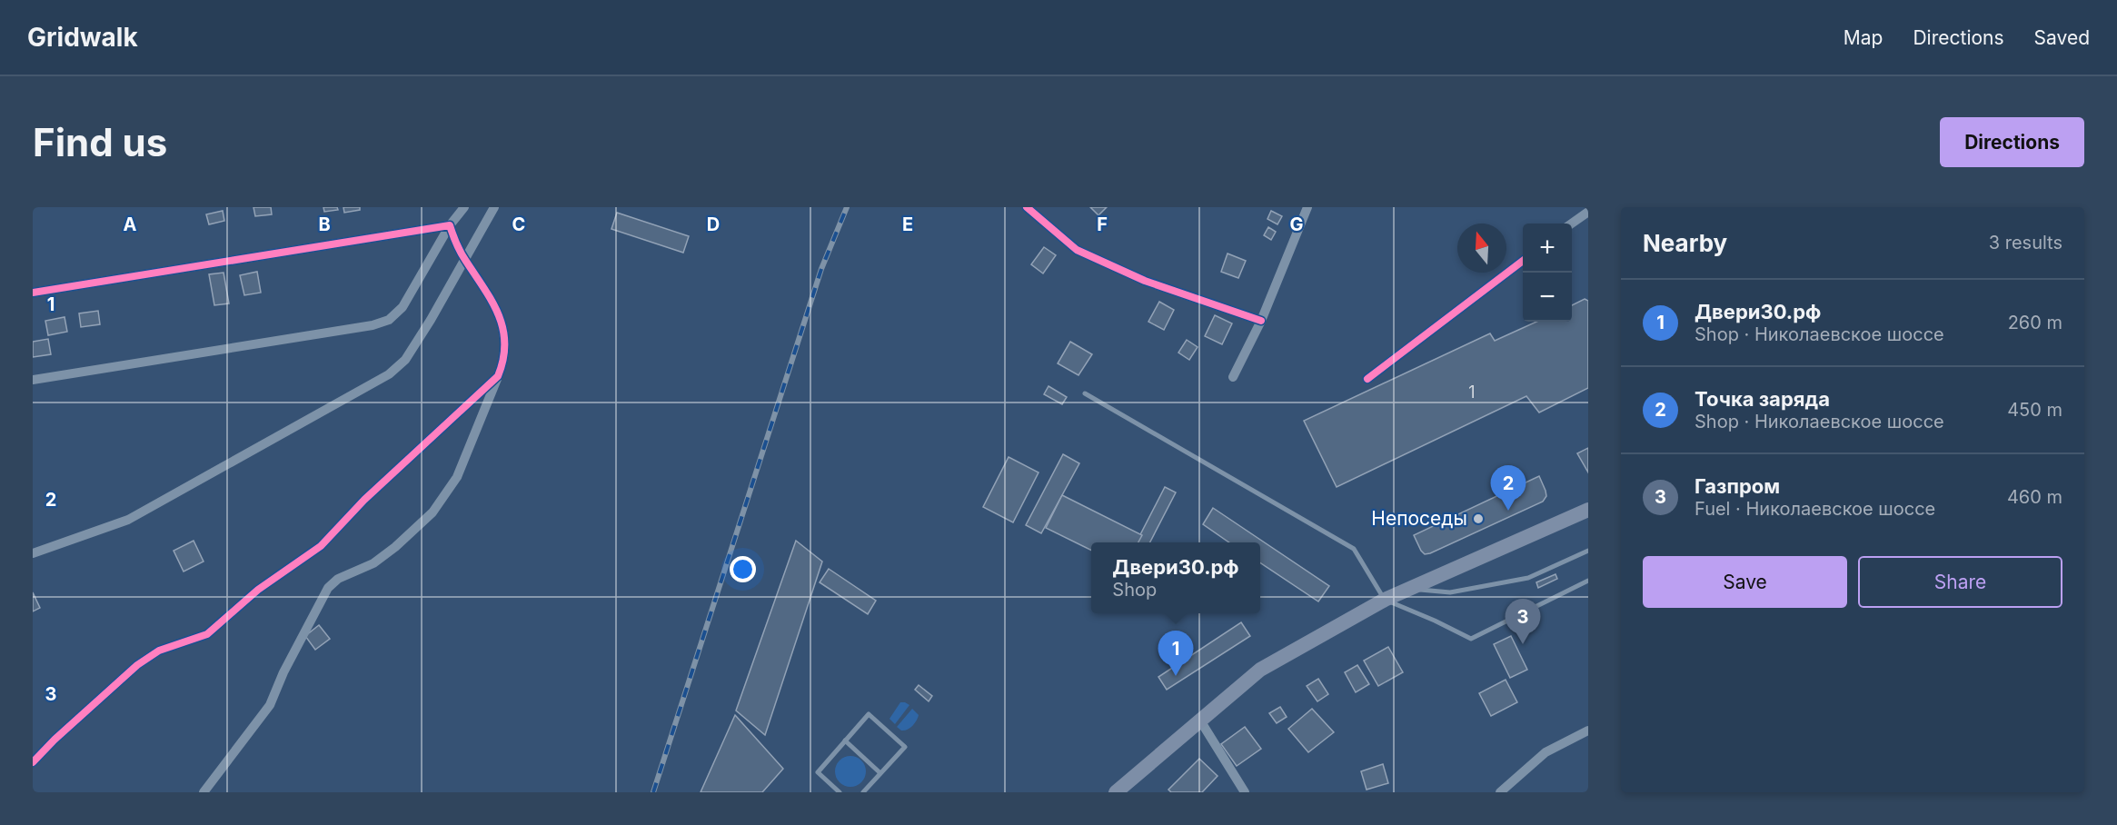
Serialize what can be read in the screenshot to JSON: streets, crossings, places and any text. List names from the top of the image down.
{
  "places": ["Непоседы"],
  "house_numbers": ["1"],
  "north": "top",
  "page": {
    "header": "Gridwalk",
    "nav": ["Map", "Directions", "Saved"],
    "buttons": [
      "Directions",
      ["Save", "Share"]
    ],
    "title": "Find us",
    "heading": ["Nearby", "3 results"],
    "map_buttons": ["+", "−"],
    "list": [
      {
        "mark": "1",
        "name": "Двери30.рф",
        "note": "Shop · Николаевское шоссе",
        "value": "260 m"
      },
      {
        "mark": "2",
        "name": "Точка заряда",
        "note": "Shop · Николаевское шоссе",
        "value": "450 m"
      },
      {
        "mark": "3",
        "name": "Газпром",
        "note": "Fuel · Николаевское шоссе",
        "value": "460 m"
      }
    ],
    "pins": ["2", "3", "1"],
    "popup": ["Двери30.рф", "Shop"]
  },
  "grid": {
    "columns": [
      "A",
      "B",
      "C",
      "D",
      "E",
      "F",
      "G"
    ],
    "rows": ["1", "2", "3"]
  }
}
